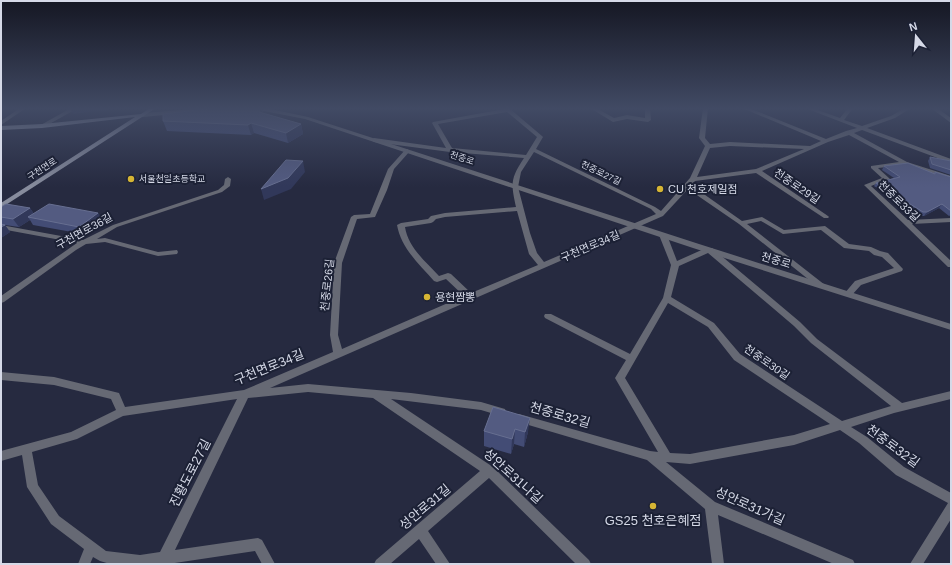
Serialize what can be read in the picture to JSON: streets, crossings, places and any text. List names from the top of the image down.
{
  "streets": {
    "main road": ["구천면로"],
    "street": [
      "천중로",
      "천중로27길",
      "천중로29길",
      "천중로33길",
      "구천면로36길",
      "구천면로34길",
      "천중로26길",
      "천중로30길",
      "천중로32길",
      "진황도로27길",
      "성안로31나길",
      "성안로31가길",
      "성안로31길"
    ]
  },
  "crossings": [
    ["천중로", "구천면로34길"],
    ["천중로", "천중로26길"],
    ["구천면로34길", "천중로26길"],
    ["구천면로34길", "천중로32길"],
    ["구천면로34길", "진황도로27길"],
    ["천중로30길", "천중로32길"],
    ["천중로32길", "진황도로27길"],
    ["천중로32길", "성안로31나길"],
    ["천중로32길", "성안로31가길"],
    ["성안로31나길", "성안로31길"]
  ],
  "places": [
    "서울천일초등학교",
    "CU 천호제일점",
    "용현짬뽕",
    "GS25 천호은혜점"
  ],
  "north": "top"
}
